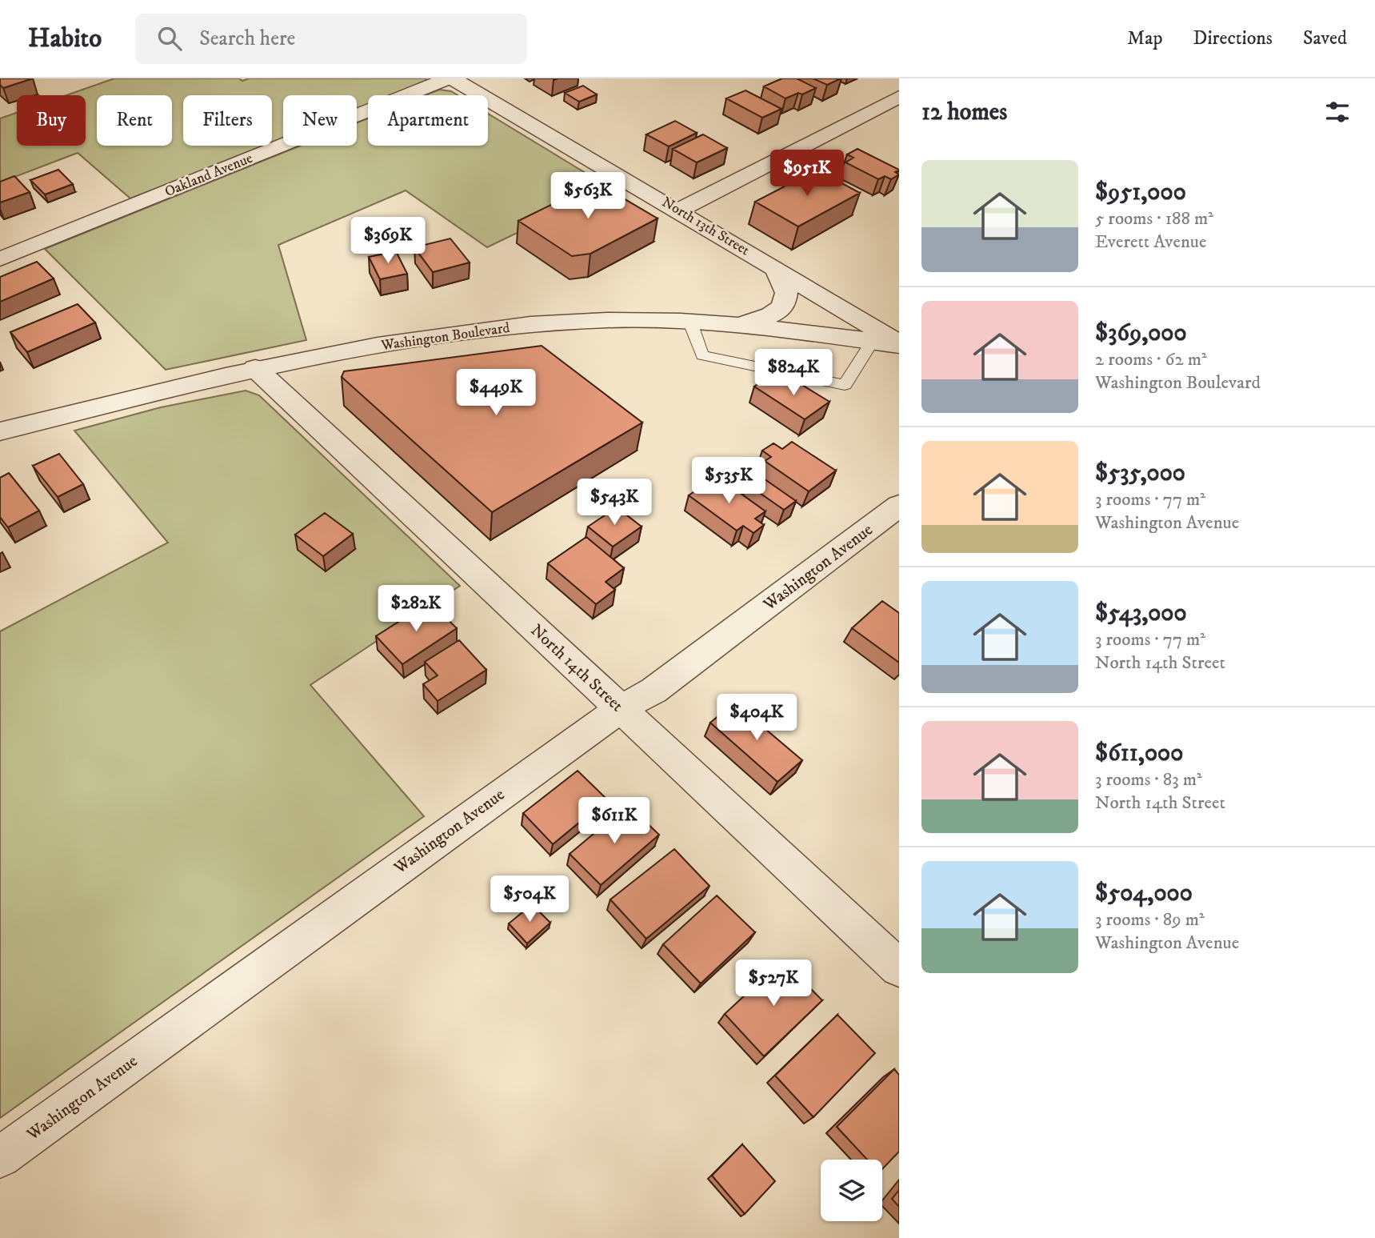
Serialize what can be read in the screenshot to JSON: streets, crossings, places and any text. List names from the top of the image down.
{
  "streets": {
    "street": [
      "Oakland Avenue",
      "North 13th Street",
      "Washington Boulevard",
      "Washington Avenue",
      "North 14th Street"
    ]
  },
  "crossings": [
    ["Oakland Avenue", "North 13th Street"],
    ["North 13th Street", "Washington Boulevard"],
    ["Washington Boulevard", "North 14th Street"],
    ["Washington Avenue", "North 14th Street"]
  ],
  "page": {
    "header": "Habito",
    "search": "Search here",
    "nav": ["Map", "Directions", "Saved"],
    "heading": "12 homes",
    "chip": [
      "Buy",
      "Rent",
      "Filters",
      "New",
      "Apartment"
    ],
    "list": [
      {
        "name": "$951,000",
        "note": "5 rooms · 188 m² · Everett Avenue"
      },
      {
        "name": "$369,000",
        "note": "2 rooms · 62 m² · Washington Boulevard"
      },
      {
        "name": "$535,000",
        "note": "3 rooms · 77 m² · Washington Avenue"
      },
      {
        "name": "$543,000",
        "note": "3 rooms · 77 m² · North 14th Street"
      },
      {
        "name": "$611,000",
        "note": "3 rooms · 83 m² · North 14th Street"
      },
      {
        "name": "$504,000",
        "note": "3 rooms · 89 m² · Washington Avenue"
      }
    ],
    "price": [
      "$951K",
      "$563K",
      "$369K",
      "$824K",
      "$449K",
      "$535K",
      "$543K",
      "$282K",
      "$404K",
      "$611K",
      "$504K",
      "$527K"
    ]
  }
}
